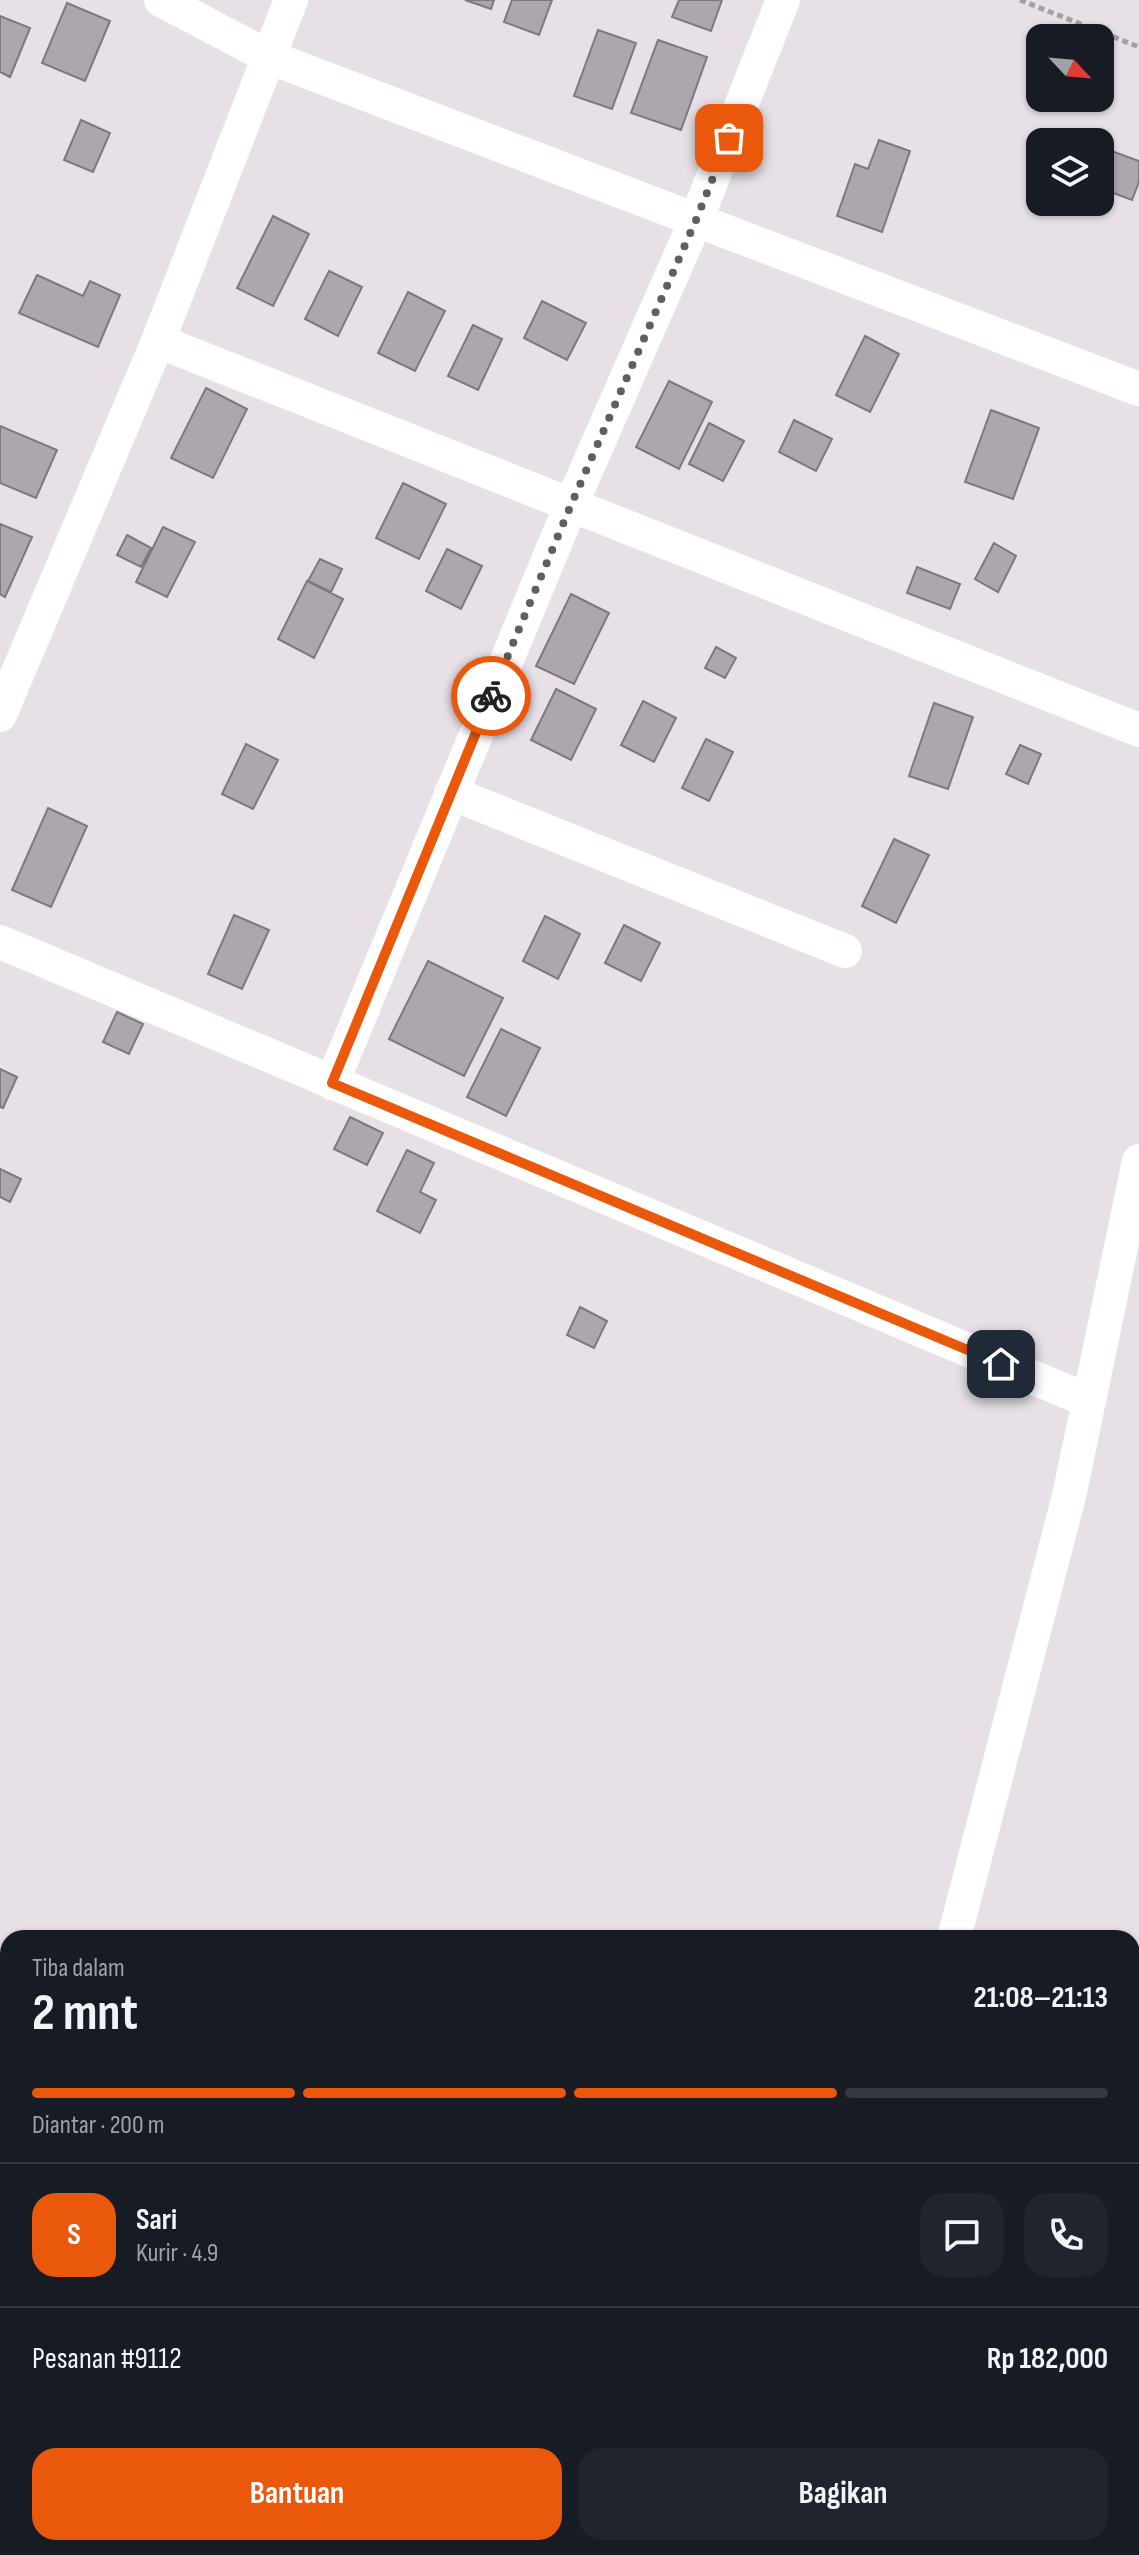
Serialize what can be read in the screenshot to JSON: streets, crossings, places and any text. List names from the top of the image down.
{
  "north": "bottom right",
  "page": {
    "heading": ["2 mnt", "Tiba dalam", "21:08–21:13"],
    "panel": [
      "Sari",
      "Kurir · 4.9",
      "Pesanan #9112",
      "Rp 182,000"
    ],
    "bar": "Diantar · 200 m",
    "round": "S",
    "buttons": ["Bantuan", "Bagikan"]
  }
}
